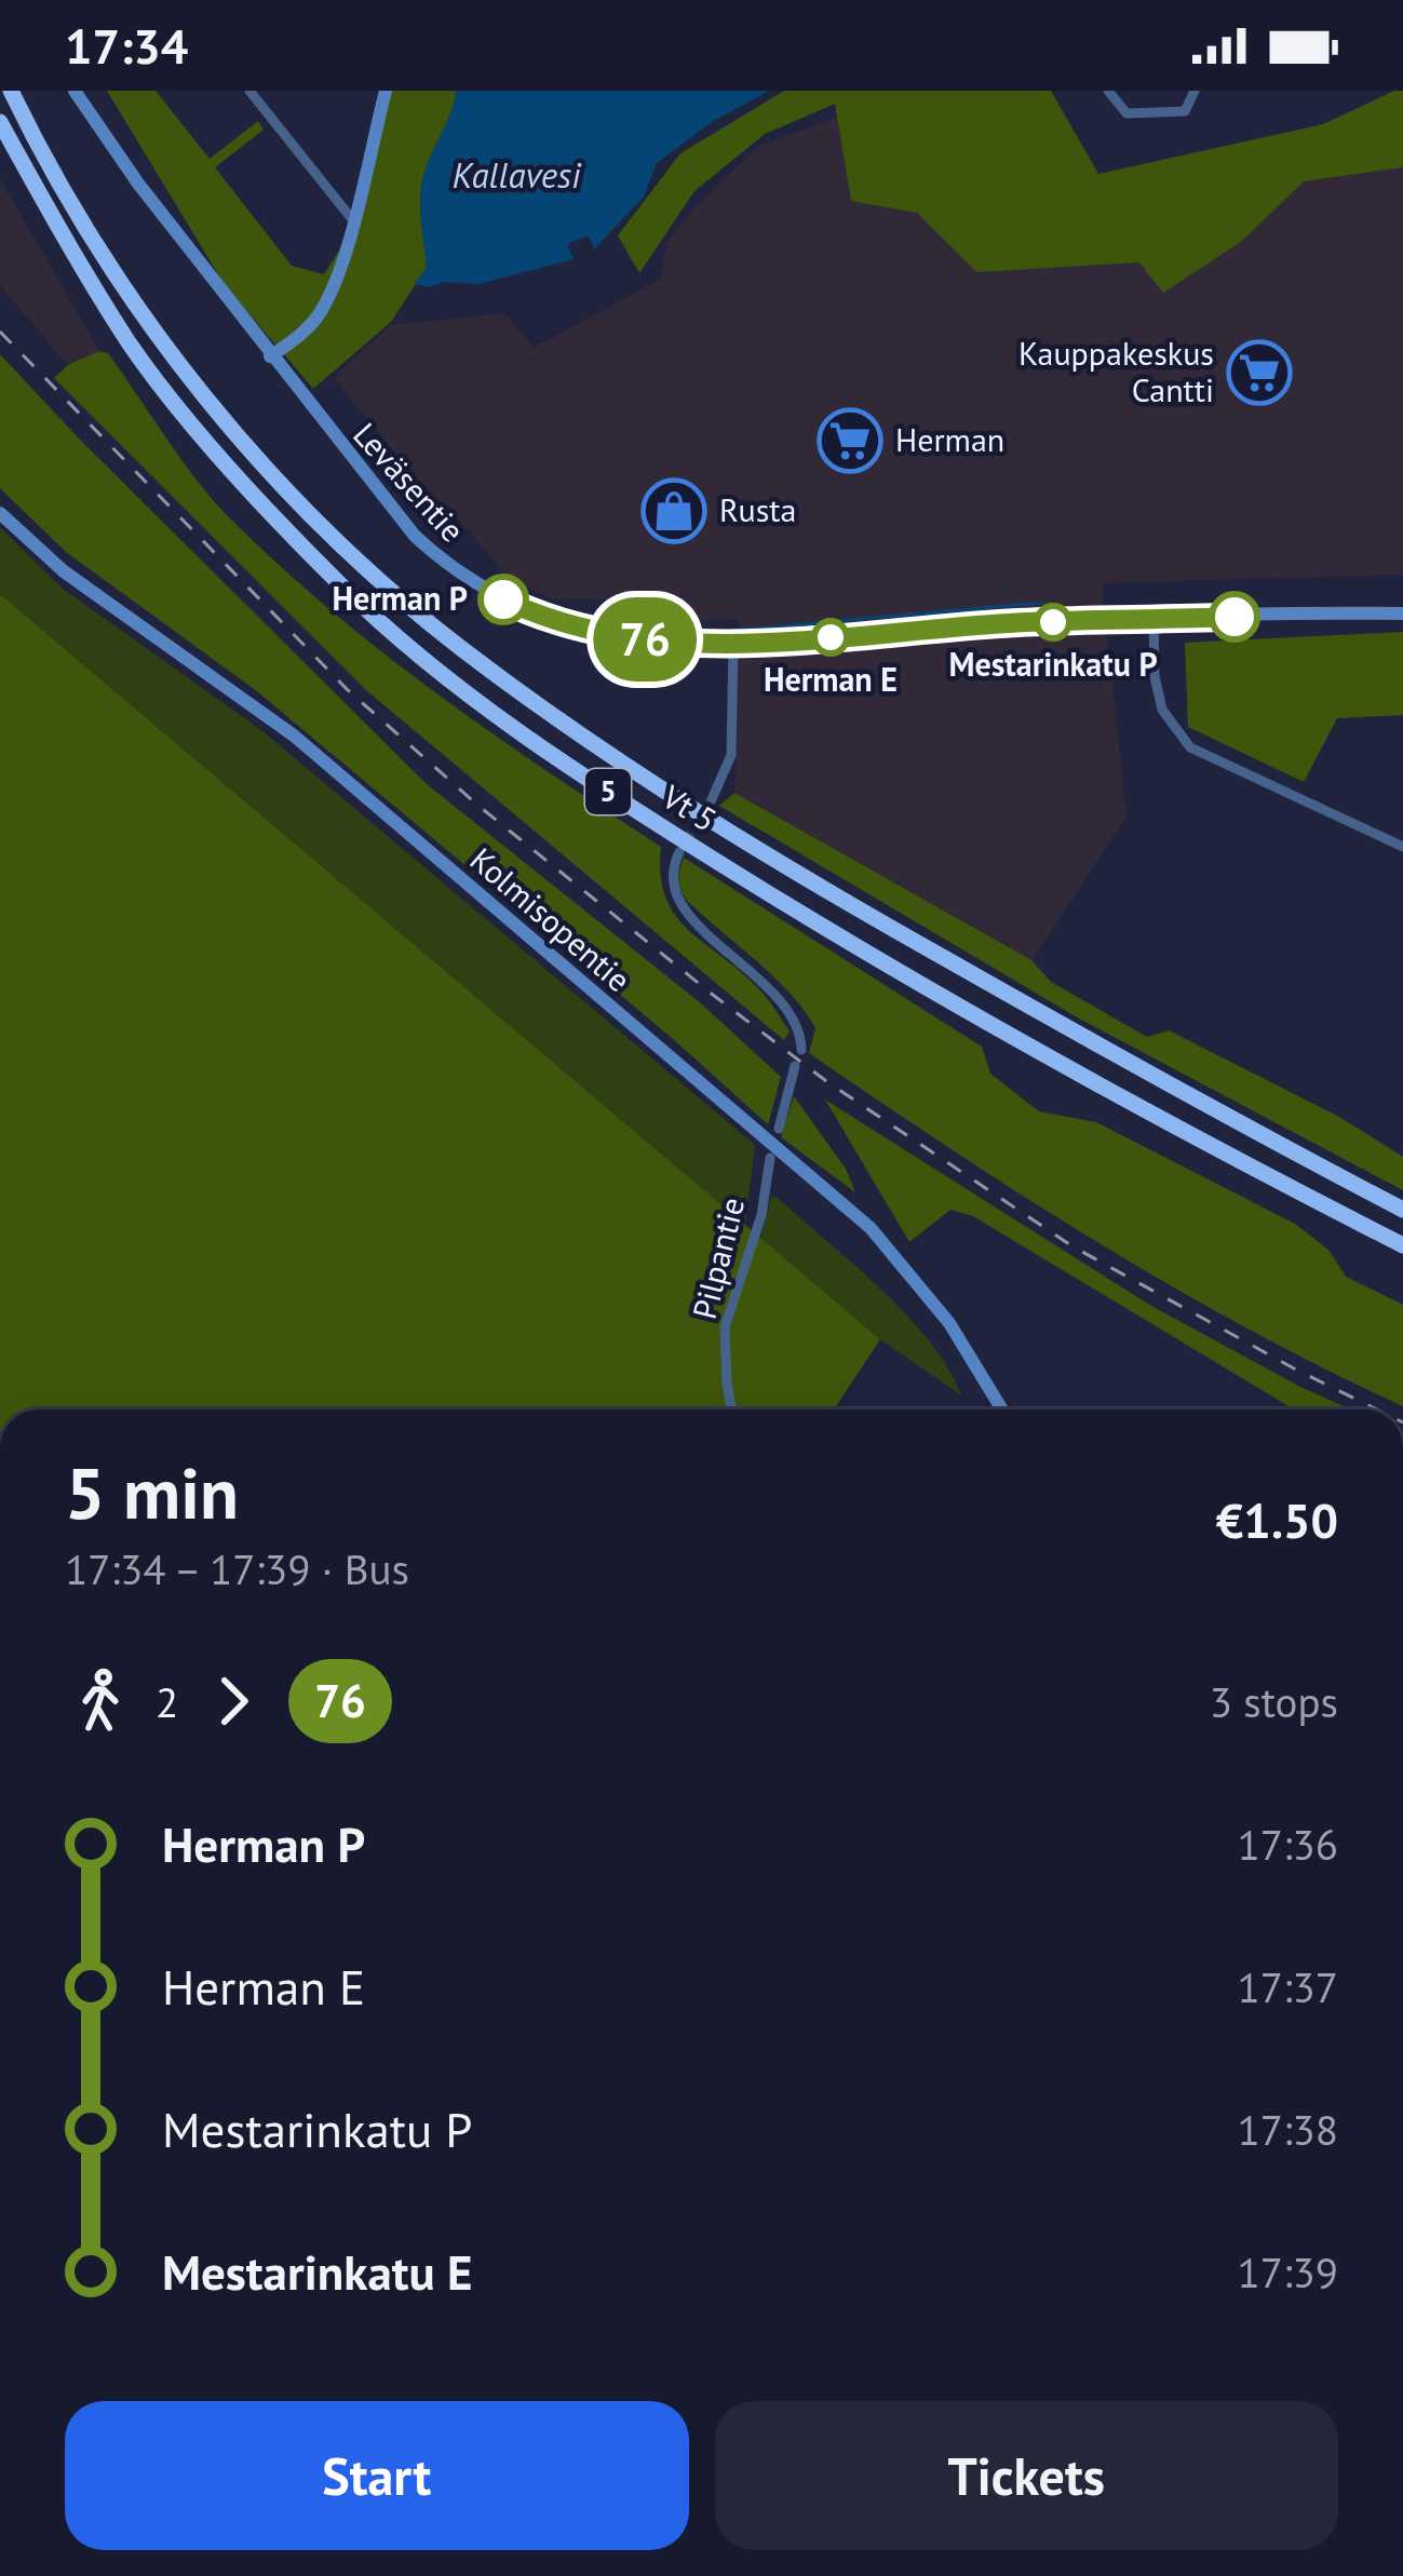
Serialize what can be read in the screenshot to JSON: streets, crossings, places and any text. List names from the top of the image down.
{
  "streets": {
    "highway": ["5", "Vt 5"],
    "main road": ["Leväsentie", "Kolmisopentie"],
    "street": ["Pilpantie"]
  },
  "water": ["Kallavesi"],
  "places": {
    "supermarket": ["Kauppakeskus Cantti", "Herman"],
    "shop": ["Rusta"],
    "other": ["Herman P", "Mestarinkatu P", "Herman E"]
  },
  "lines": ["bus line 76"],
  "page": {
    "status": "17:34",
    "on_map": "76",
    "heading": ["5 min", "17:34 – 17:39 · Bus", "€1.50"],
    "legs": ["2", "76", "3 stops"],
    "list": [
      {
        "name": "Herman P",
        "value": "17:36"
      },
      {
        "name": "Herman E",
        "value": "17:37"
      },
      {
        "name": "Mestarinkatu P",
        "value": "17:38"
      },
      {
        "name": "Mestarinkatu E",
        "value": "17:39"
      }
    ],
    "buttons": ["Start", "Tickets"]
  }
}
